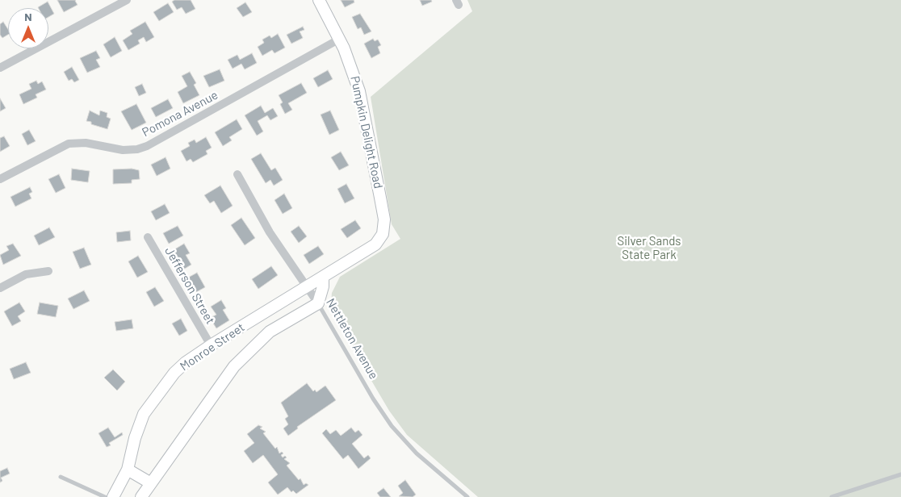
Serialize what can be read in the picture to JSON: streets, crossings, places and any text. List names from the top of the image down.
{
  "streets": {
    "street": [
      "Pomona Avenue",
      "Pumpkin Delight Road",
      "Jefferson Street",
      "Nettleton Avenue",
      "Monroe Street"
    ]
  },
  "crossings": [
    ["Pomona Avenue", "Pumpkin Delight Road"],
    ["Pumpkin Delight Road", "Monroe Street"],
    ["Jefferson Street", "Monroe Street"],
    ["Nettleton Avenue", "Monroe Street"]
  ],
  "parks": ["Silver Sands State Park"],
  "north": "top"
}
